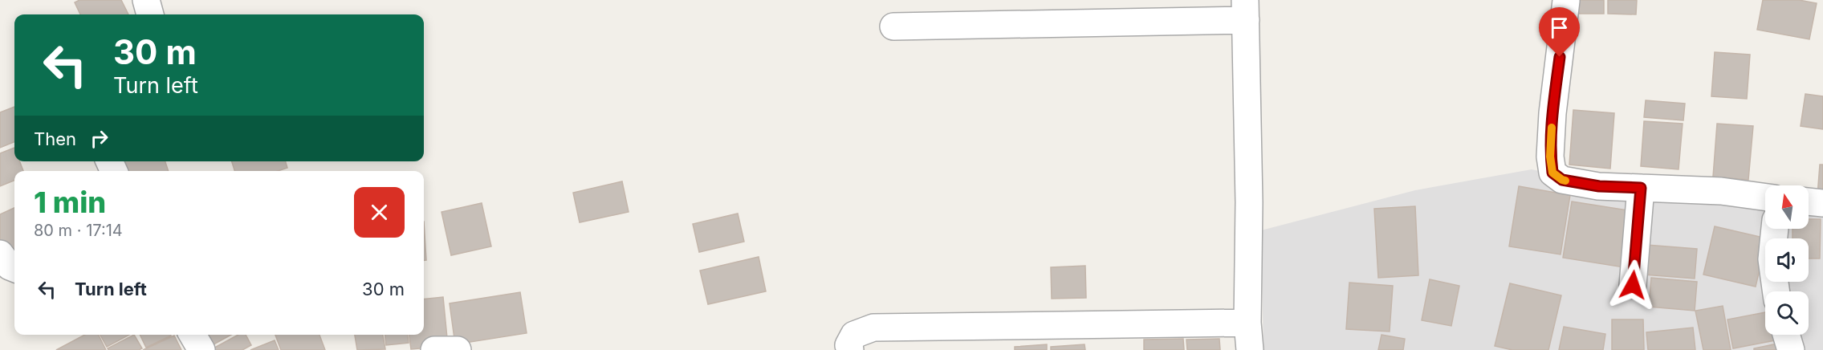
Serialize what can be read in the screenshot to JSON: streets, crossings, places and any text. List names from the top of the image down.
{
  "north": "top",
  "page": {
    "turn": ["30 m", "Turn left"],
    "then": "Then",
    "heading": ["1 min", "80 m · 17:14"],
    "list": [
      {
        "name": "Turn left",
        "value": "30 m"
      }
    ]
  }
}
